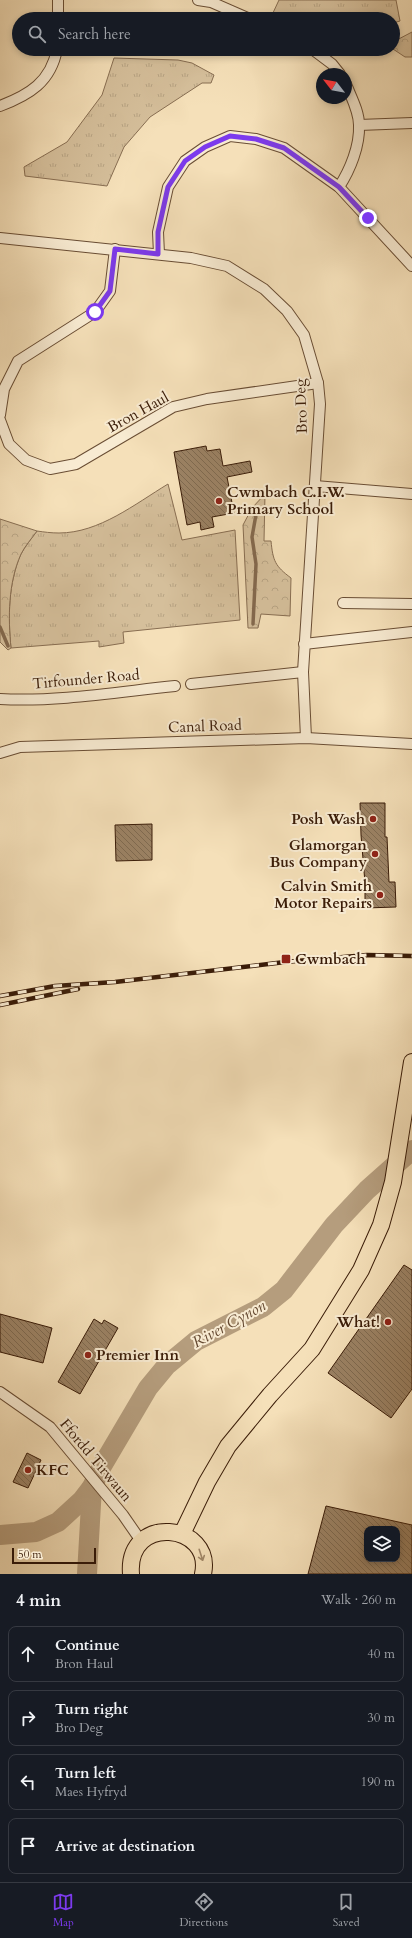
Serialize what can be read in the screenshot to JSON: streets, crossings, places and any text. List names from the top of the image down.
{
  "streets": {
    "street": [
      "Bro Deg",
      "Bron Haul",
      "Tirfounder Road",
      "Canal Road",
      "Ffordd Tirwaun"
    ]
  },
  "crossings": [
    ["Bro Deg", "Bron Haul"],
    ["Bro Deg", "Canal Road"]
  ],
  "water": ["River Cynon"],
  "places": {
    "other": [
      "Cwmbach C.I.W. Primary School",
      "Posh Wash",
      "Glamorgan Bus Company",
      "Calvin Smith Motor Repairs",
      "What!",
      "Premier Inn",
      "KFC"
    ],
    "transit": ["Cwmbach"]
  },
  "scale_bar": "50 m",
  "north": "top left",
  "page": {
    "search": "Search here",
    "scale": "50 m",
    "heading": ["4 min", "Walk · 260 m"],
    "list": [
      ["Continue", "Bron Haul", "40 m"],
      ["Turn right", "Bro Deg", "30 m"],
      ["Turn left", "Maes Hyfryd", "190 m"],
      "Arrive at destination"
    ],
    "nav": ["Map", "Directions", "Saved"]
  }
}
